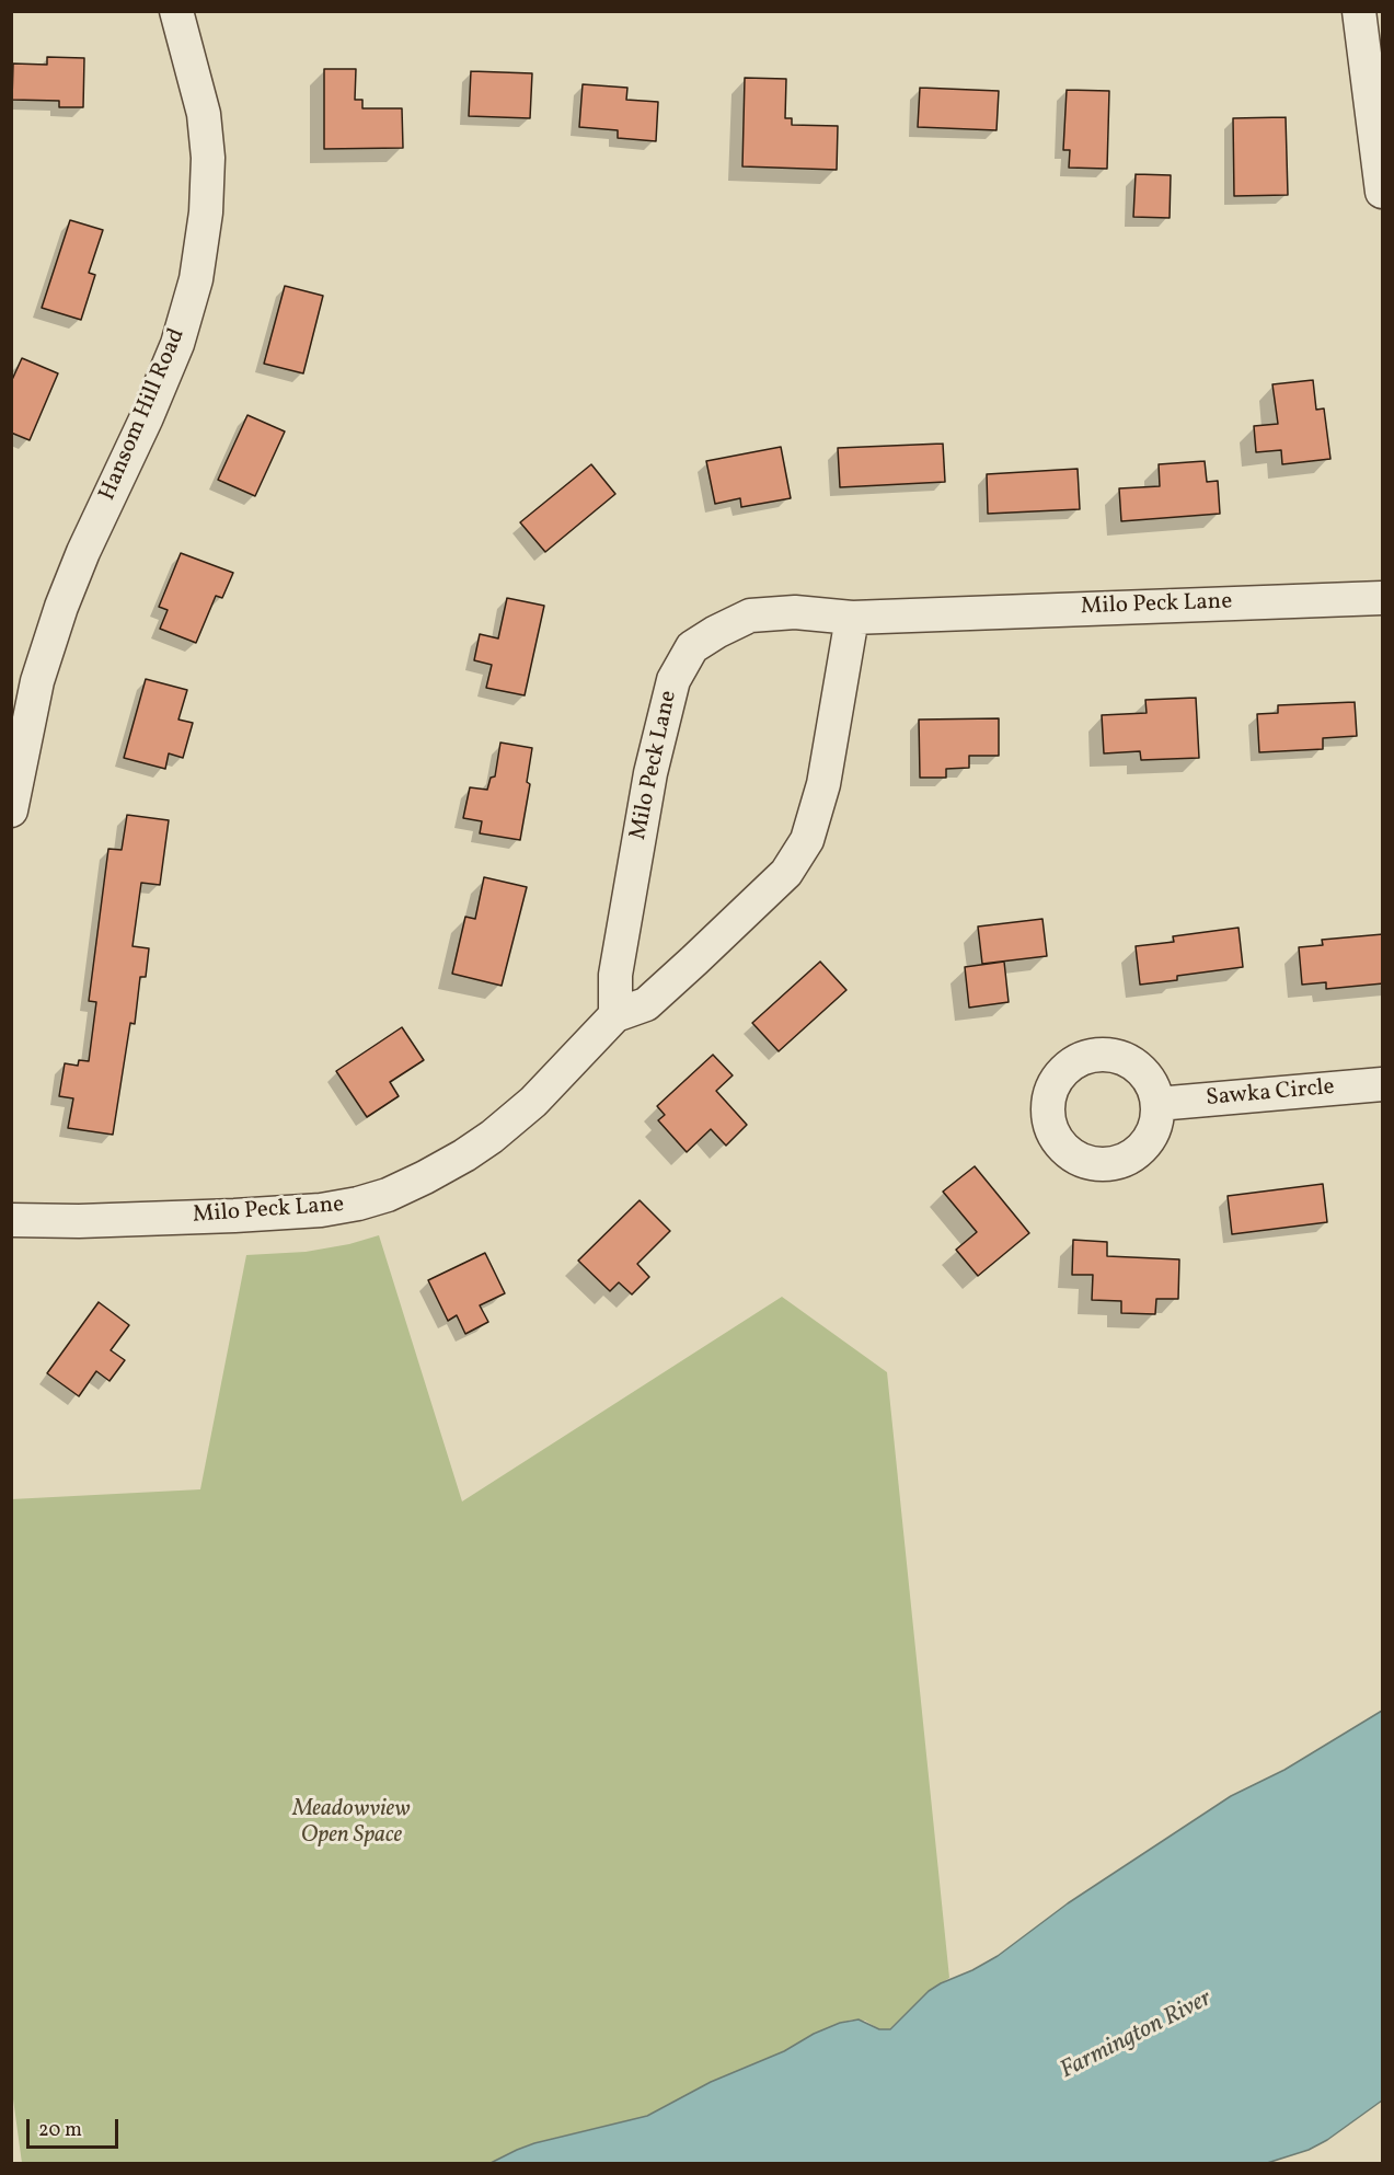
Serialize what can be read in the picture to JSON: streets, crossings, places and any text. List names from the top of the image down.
{
  "streets": {
    "street": ["Hansom Hill Road", "Milo Peck Lane", "Sawka Circle"]
  },
  "water": ["Farmington River"],
  "parks": ["Meadowview Open Space"],
  "scale_bar": "20 m"
}
